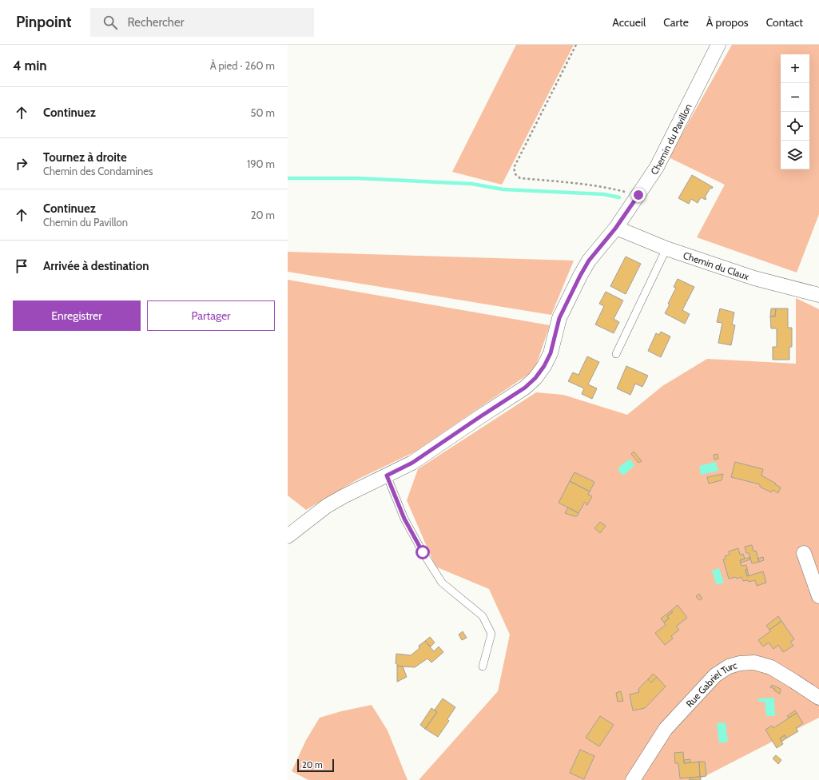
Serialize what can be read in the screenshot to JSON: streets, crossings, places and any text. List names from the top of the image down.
{
  "streets": {
    "street": ["Chemin du Pavillon", "Chemin du Claux", "Rue Gabriel Turc"]
  },
  "crossings": [
    ["Chemin du Pavillon", "Chemin du Claux"]
  ],
  "scale_bar": "20 m",
  "page": {
    "header": "Pinpoint",
    "search": "Rechercher",
    "nav": [
      "Accueil",
      "Carte",
      "À propos",
      "Contact"
    ],
    "heading": ["4 min", "À pied · 260 m"],
    "map_buttons": ["+", "−"],
    "list": [
      ["Continuez", "50 m"],
      ["Tournez à droite", "Chemin des Condamines", "190 m"],
      ["Continuez", "Chemin du Pavillon", "20 m"],
      "Arrivée à destination"
    ],
    "buttons": ["Enregistrer", "Partager"],
    "scale": "20 m"
  }
}
